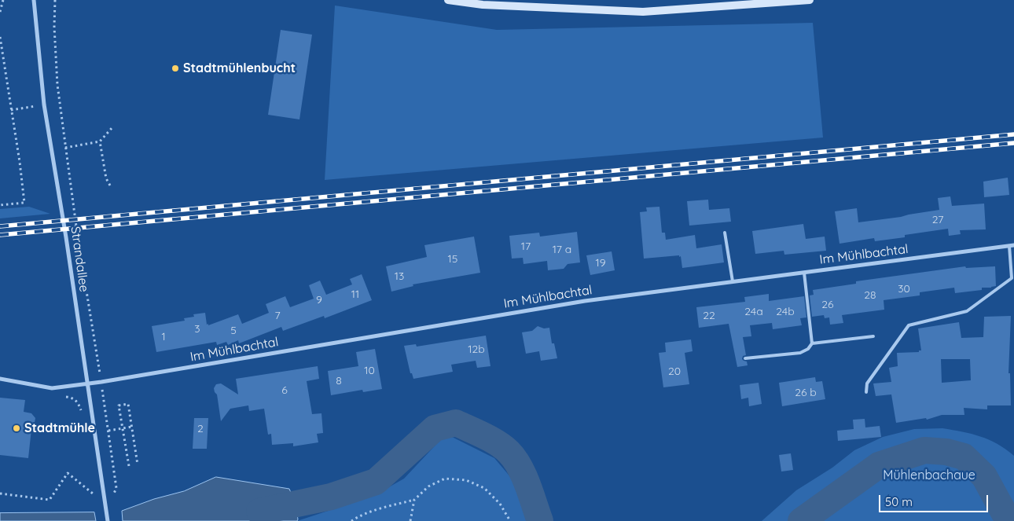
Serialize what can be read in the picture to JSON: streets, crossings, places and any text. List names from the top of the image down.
{
  "streets": {
    "street": ["Im Mühlbachtal", "Strandallee"]
  },
  "crossings": [
    ["Im Mühlbachtal", "Strandallee"]
  ],
  "parks": ["Mühlenbachaue"],
  "places": ["Stadtmühlenbucht", "Stadtmühle"],
  "house_numbers": [
    "27",
    "17",
    "17 a",
    "15",
    "19",
    "13",
    "30",
    "11",
    "28",
    "9",
    "26",
    "24a",
    "24b",
    "7",
    "22",
    "3",
    "5",
    "1",
    "12b",
    "10",
    "20",
    "8",
    "6",
    "26 b",
    "2"
  ],
  "scale_bar": "50 m"
}
